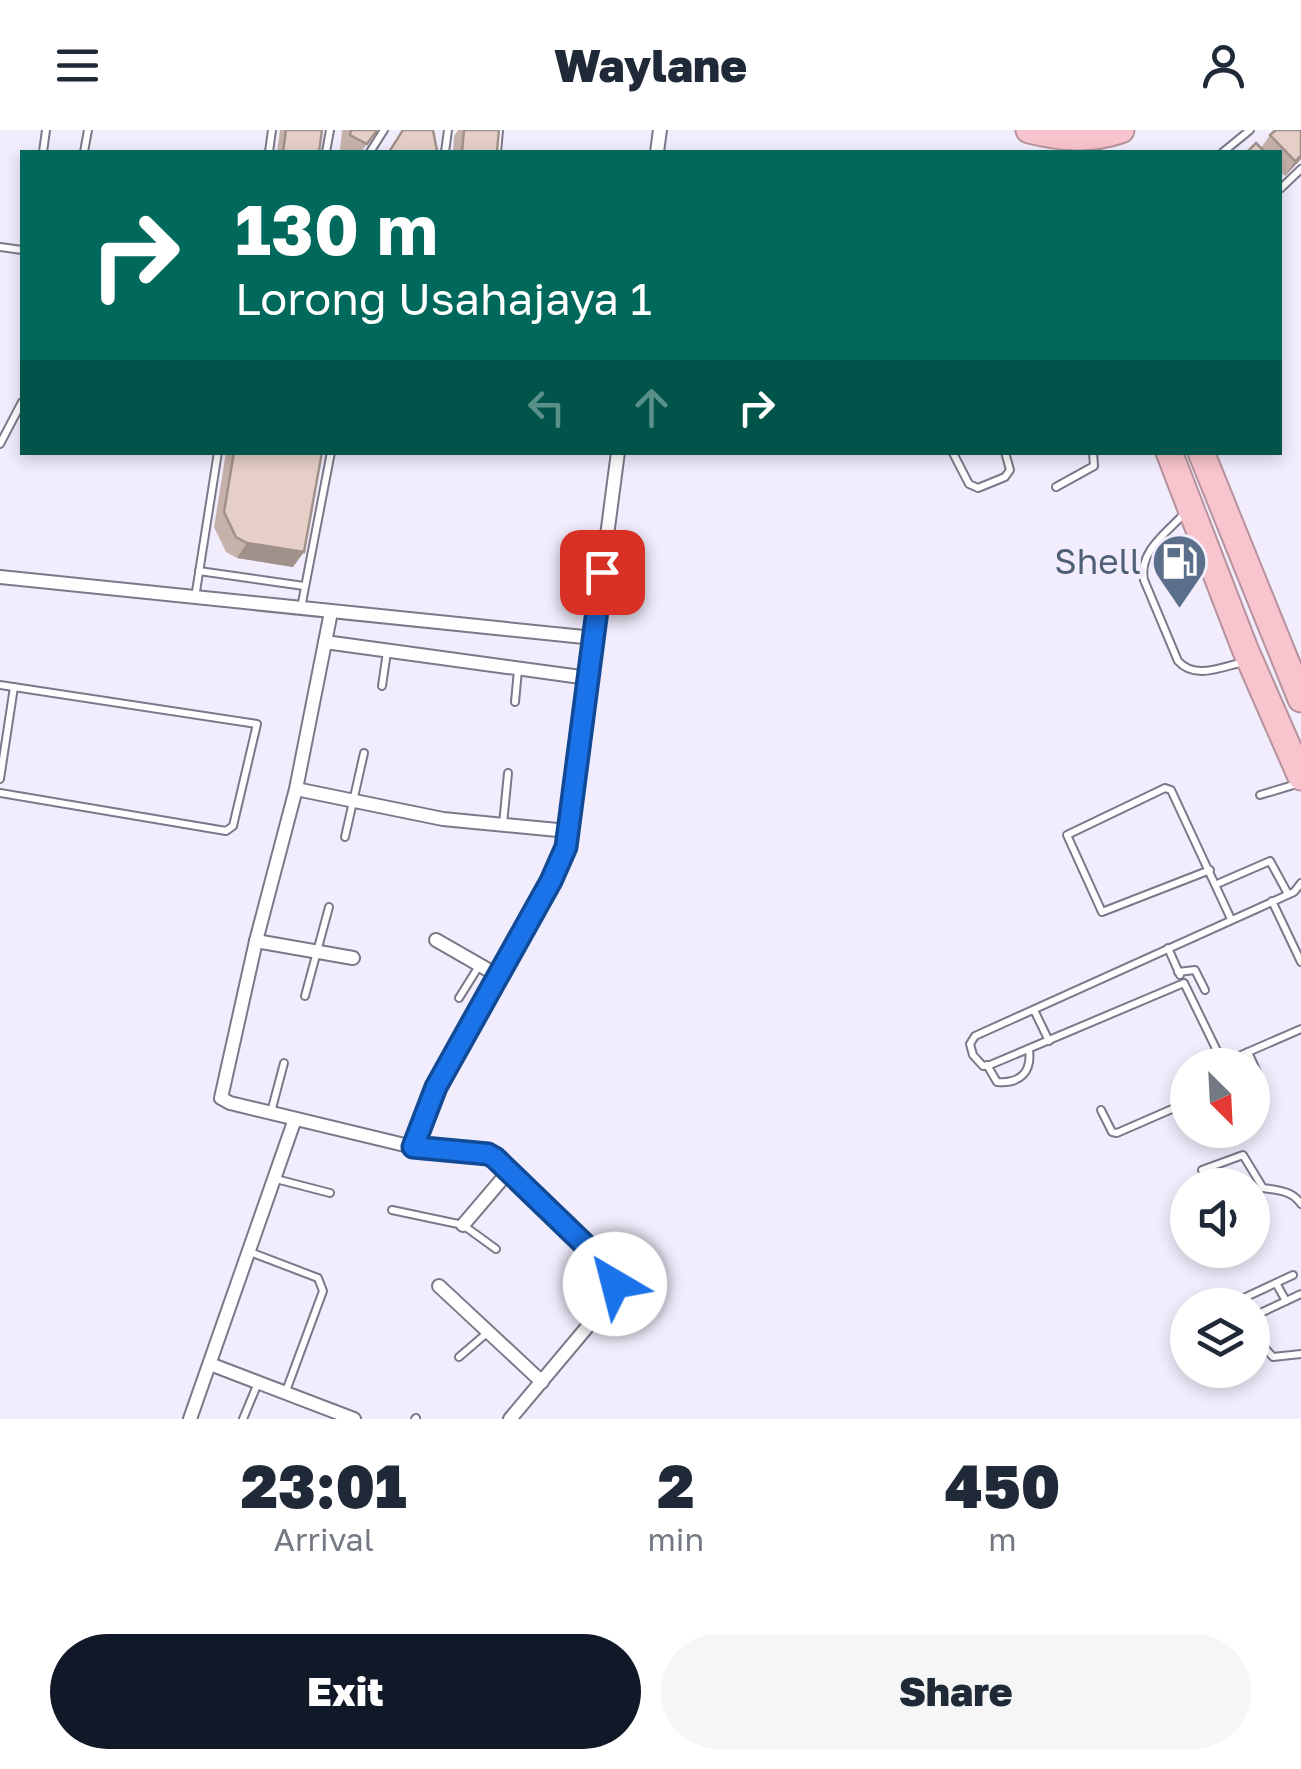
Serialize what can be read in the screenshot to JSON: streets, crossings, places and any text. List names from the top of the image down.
{
  "places": {
    "fuel station": ["Shell"]
  },
  "north": "bottom right",
  "page": {
    "header": "Waylane",
    "turn": ["130 m", "Lorong Usahajaya 1"],
    "eta": [
      "23:01",
      "Arrival",
      "2",
      "min",
      "450",
      "m"
    ],
    "buttons": ["Exit", "Share"]
  }
}
